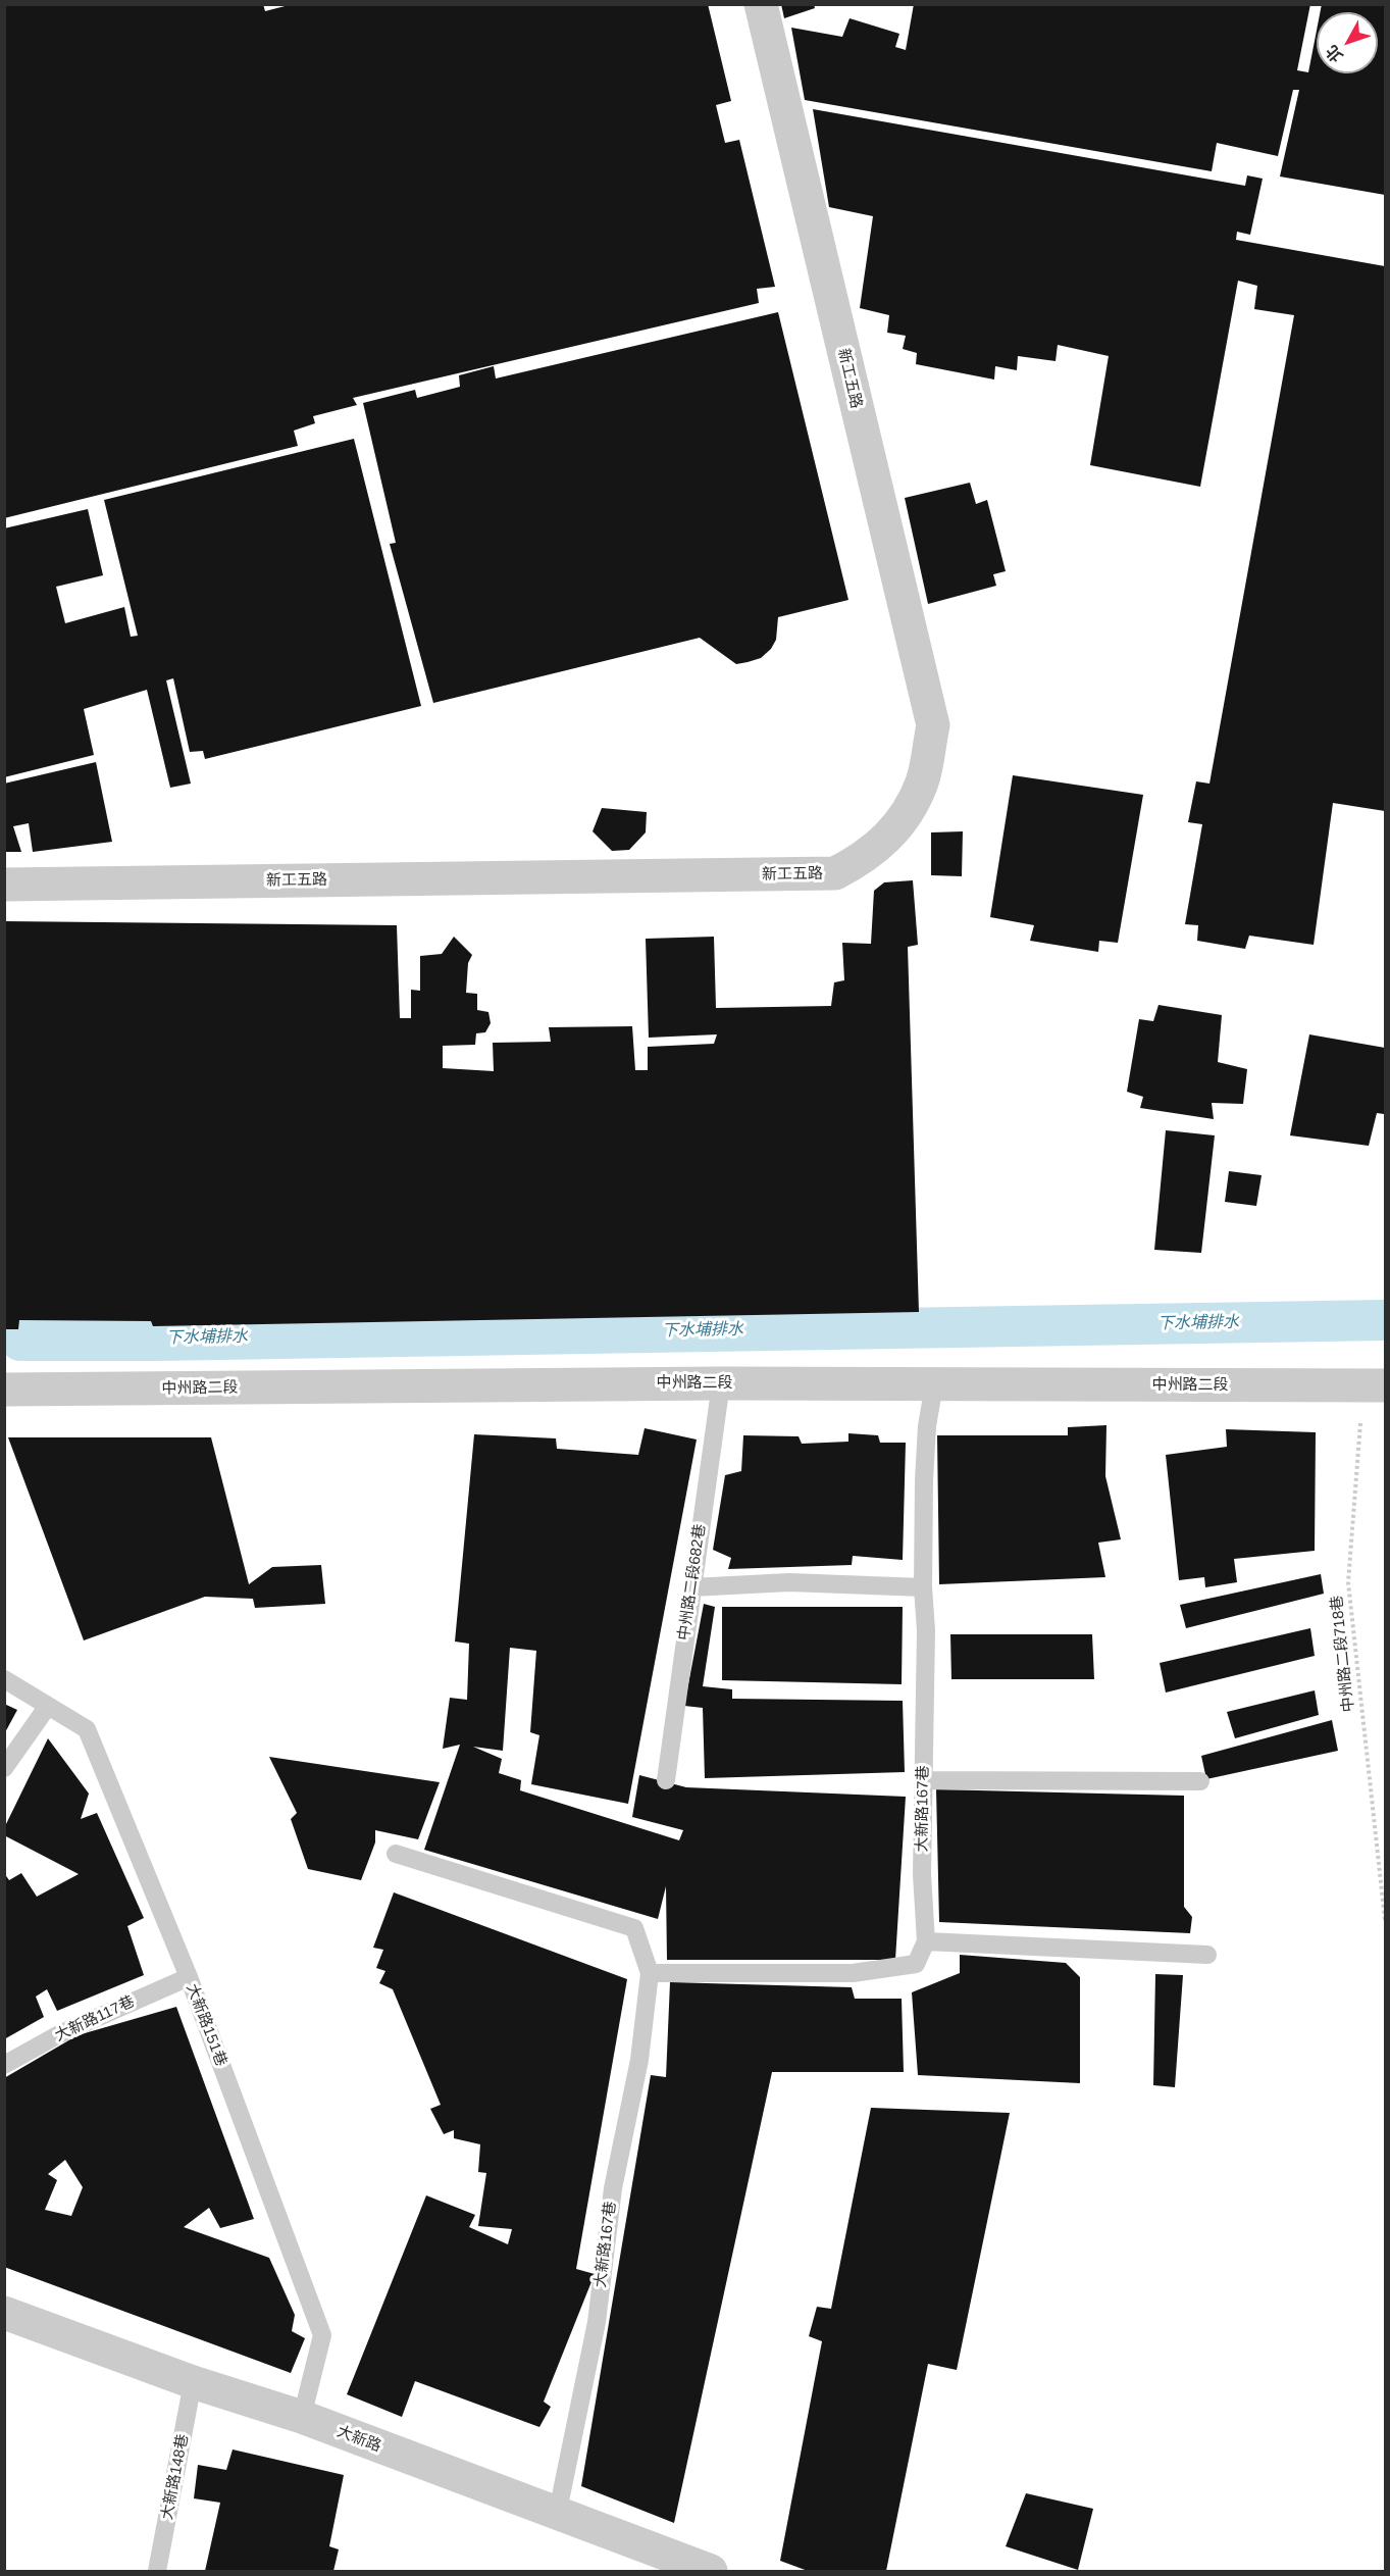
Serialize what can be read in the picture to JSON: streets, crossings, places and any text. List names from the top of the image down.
{
  "streets": {
    "street": ["新工五路", "中州路二段", "大新路"],
    "lane": [
      "中州路二段682巷",
      "大新路167巷",
      "大新路117巷",
      "大新路151巷",
      "大新路148巷"
    ],
    "path": ["中州路二段718巷"]
  },
  "crossings": [
    ["中州路二段", "中州路二段682巷"],
    ["中州路二段", "中州路二段718巷"],
    ["中州路二段", "大新路167巷"],
    ["大新路167巷", "大新路"],
    ["大新路117巷", "大新路151巷"],
    ["大新路151巷", "大新路"],
    ["大新路", "大新路148巷"]
  ],
  "water": ["下水埔排水"],
  "north": "bottom left"
}
